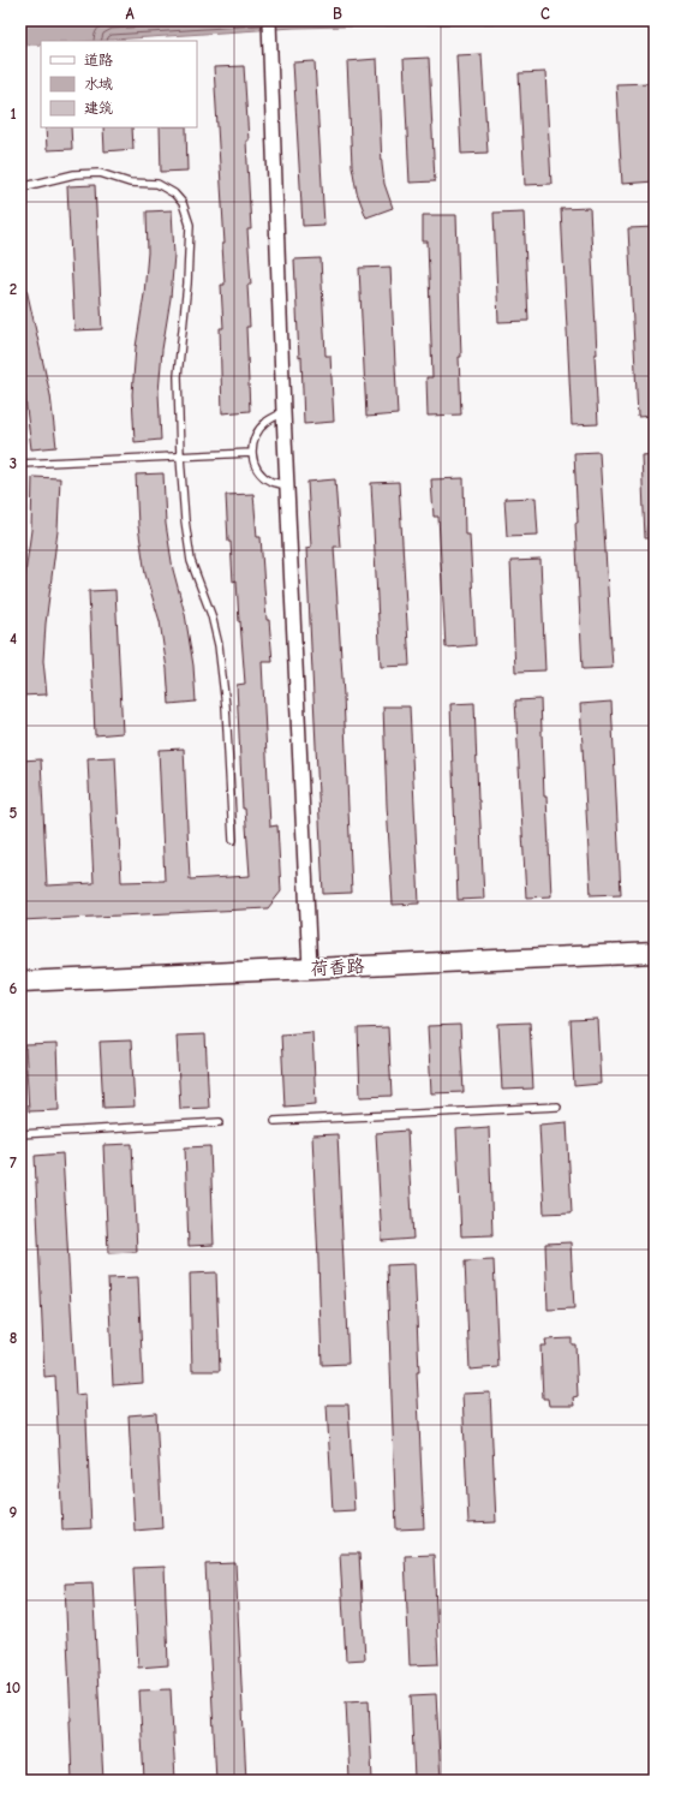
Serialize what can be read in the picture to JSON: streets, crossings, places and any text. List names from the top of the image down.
{
  "streets": {
    "street": ["荷香路"]
  },
  "legend": ["道路", "水域", "建筑"],
  "grid": {
    "columns": ["A", "B", "C"],
    "rows": [
      "1",
      "2",
      "3",
      "4",
      "5",
      "6",
      "7",
      "8",
      "9",
      "10"
    ]
  }
}
